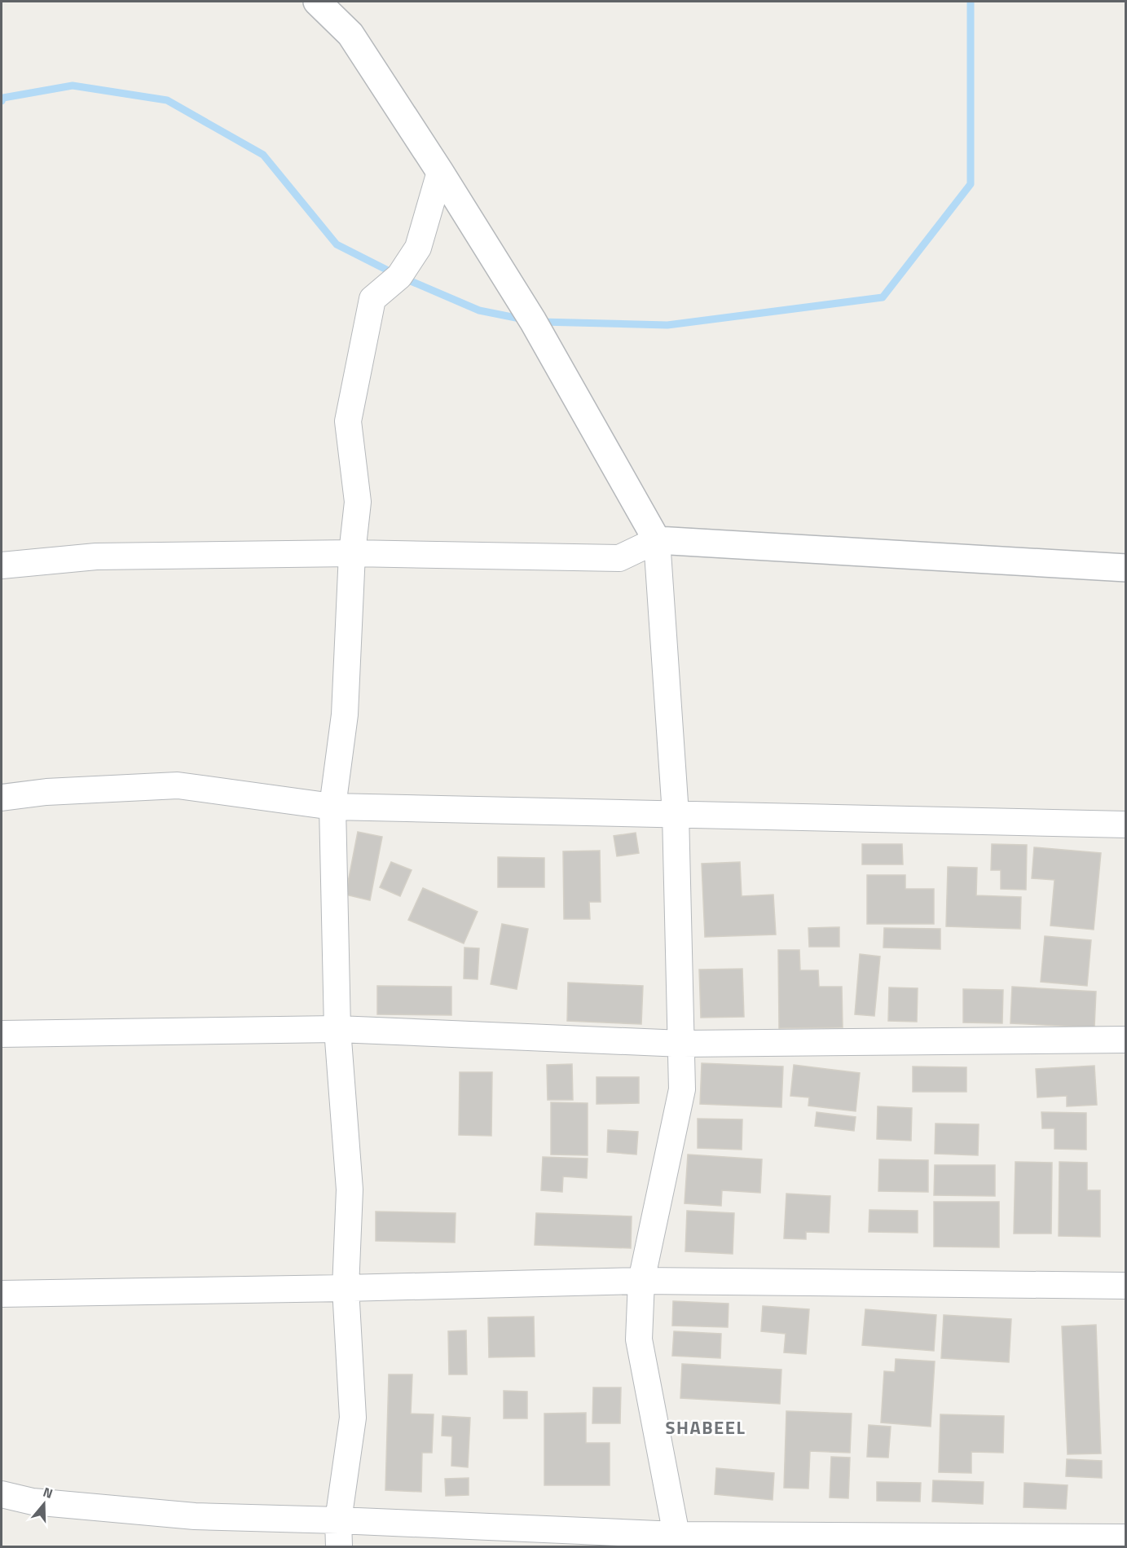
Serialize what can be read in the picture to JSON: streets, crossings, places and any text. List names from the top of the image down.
{
  "districts": ["SHABEEL"],
  "north": "top"
}
